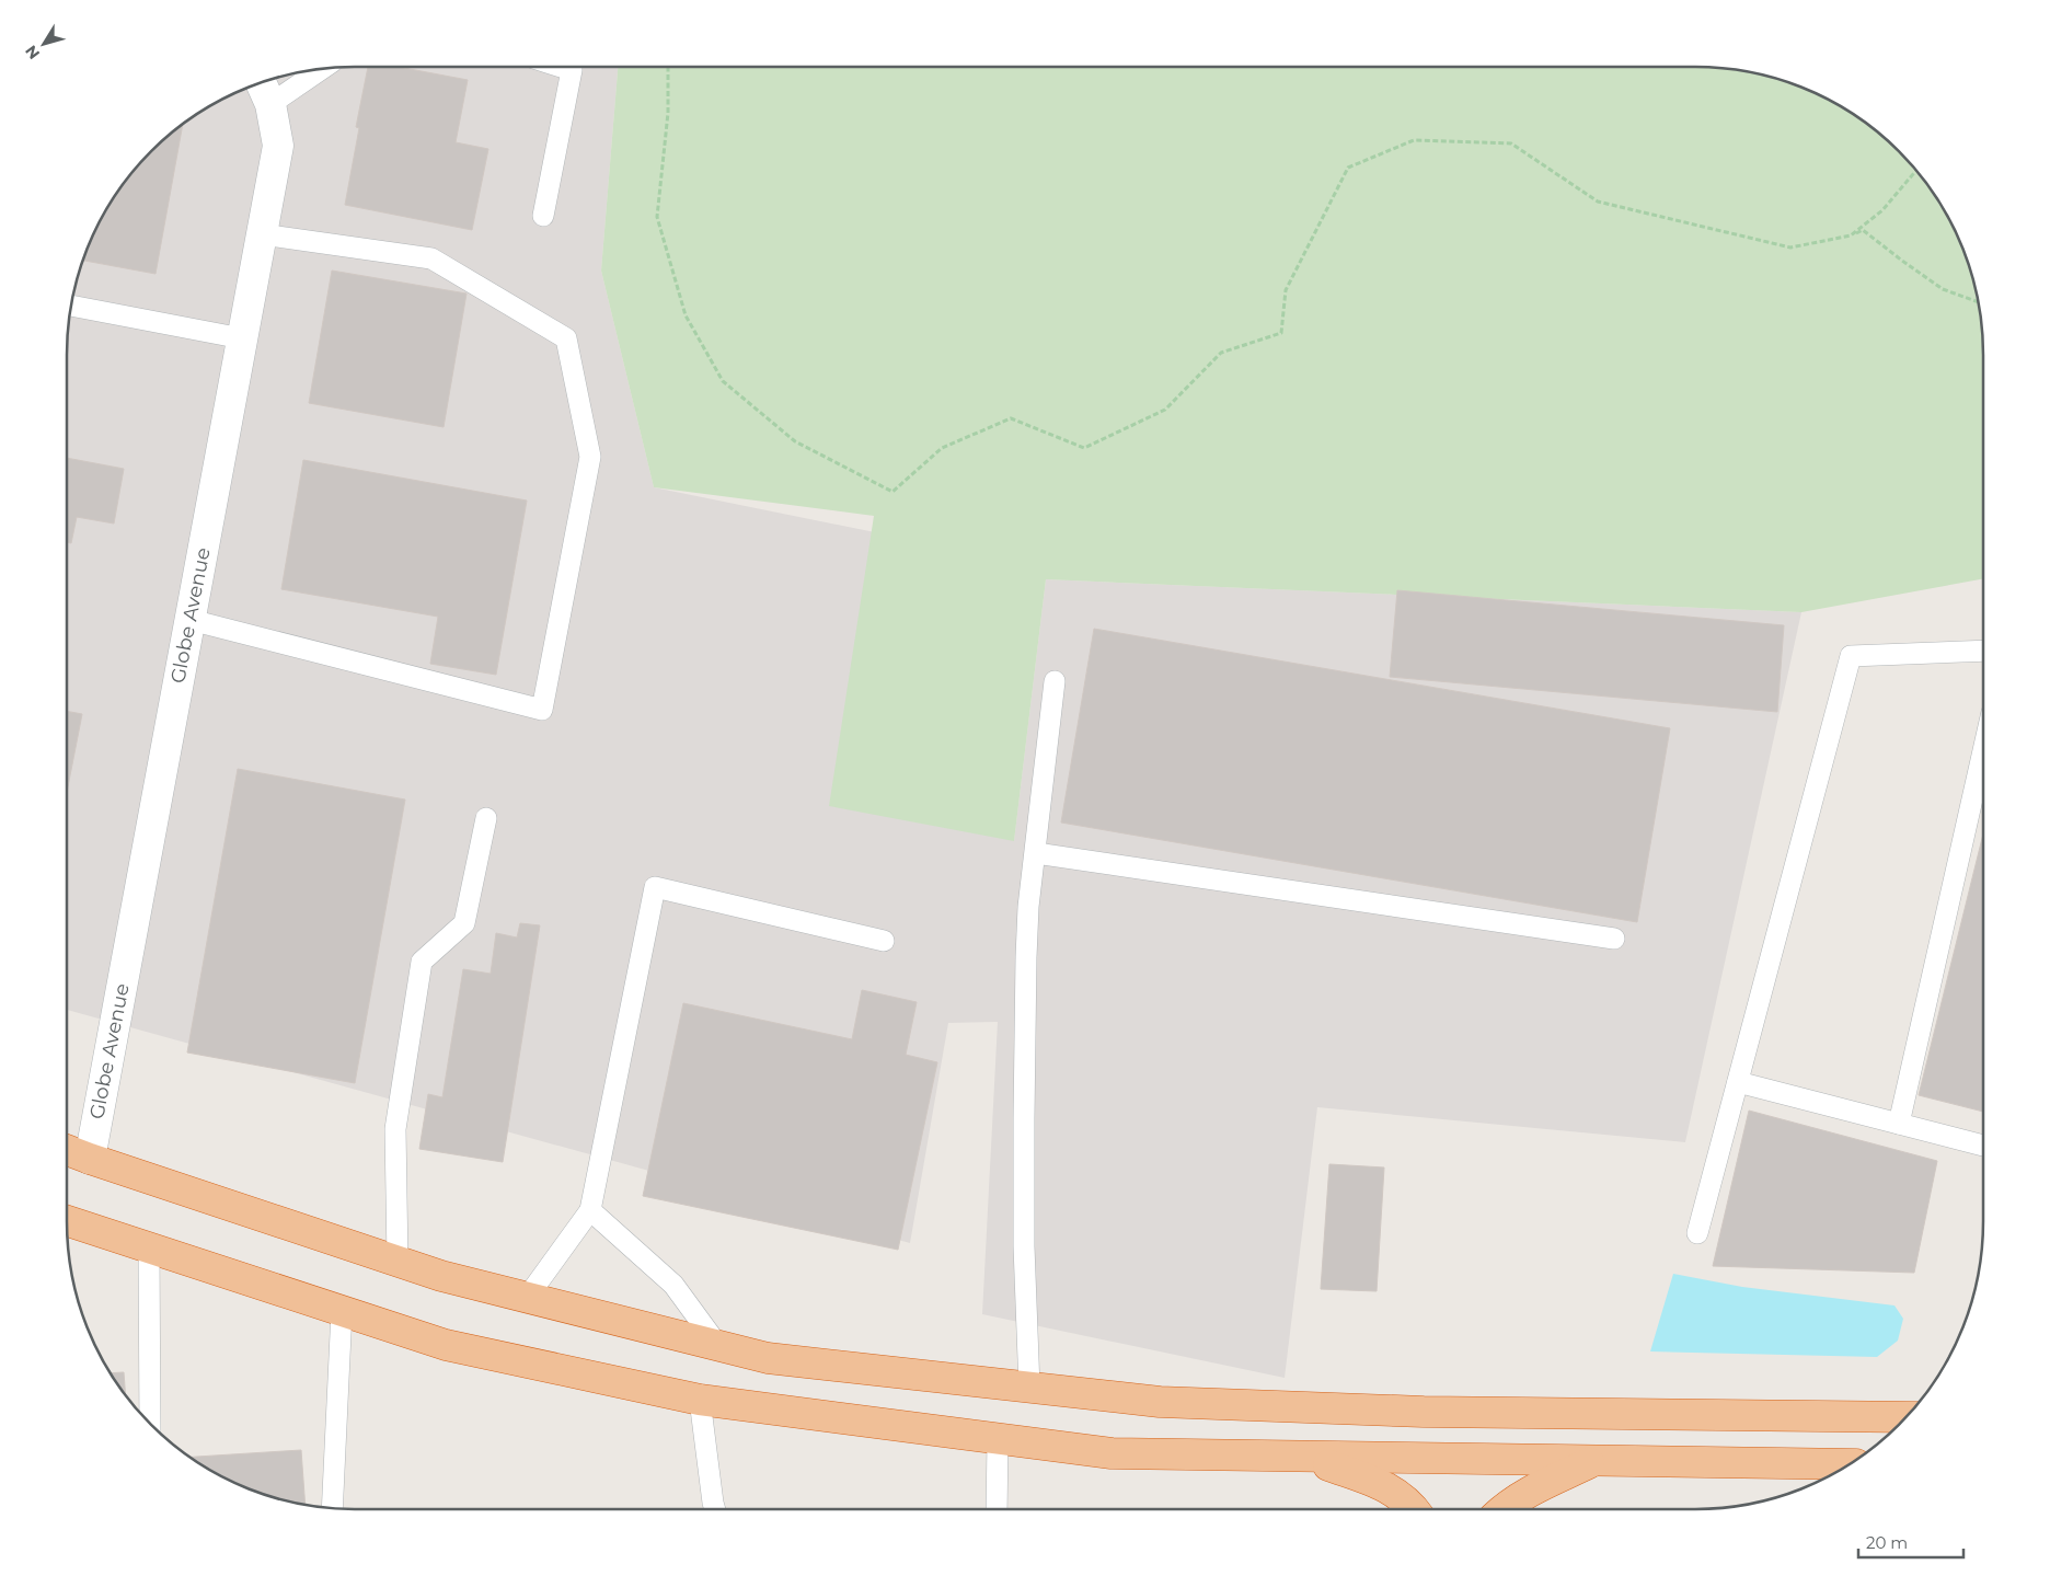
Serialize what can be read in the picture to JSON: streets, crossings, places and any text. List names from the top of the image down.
{
  "streets": {
    "street": ["Globe Avenue"]
  },
  "scale_bar": "20 m",
  "north": "bottom left"
}
